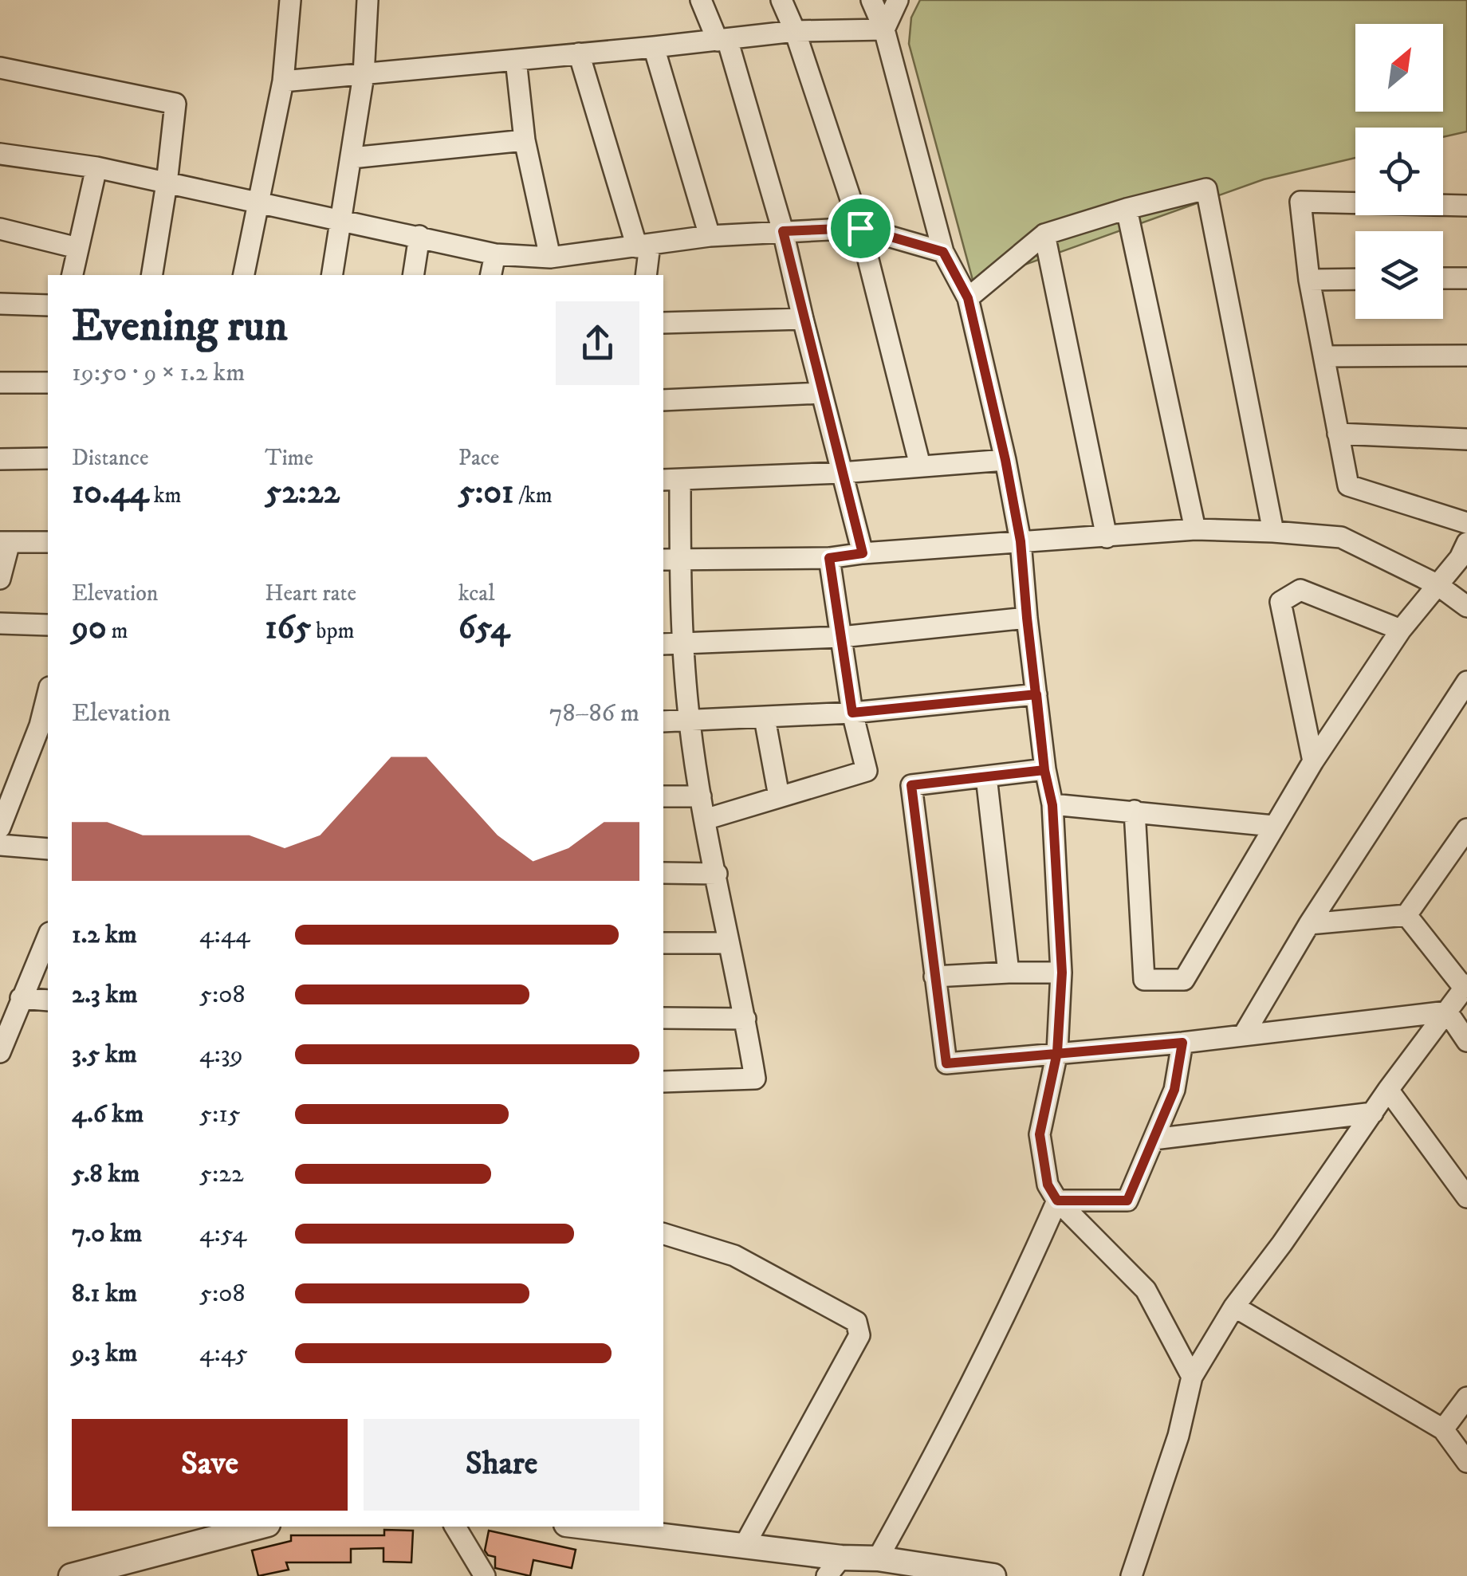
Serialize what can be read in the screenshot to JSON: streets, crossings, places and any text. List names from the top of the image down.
{
  "north": "top right",
  "page": {
    "heading": ["Evening run", "19:50 · 9 × 1.2 km"],
    "stats": [
      ["Distance", "10.44 km"],
      ["Time", "52:22"],
      ["Pace", "5:01 /km"],
      ["Elevation", "90 m"],
      ["Heart rate", "165 bpm"],
      ["kcal", "654"]
    ],
    "chart": ["Elevation", "78–86 m"],
    "list": [
      {
        "name": "1.2 km",
        "note": "4:44"
      },
      {
        "name": "2.3 km",
        "note": "5:08"
      },
      {
        "name": "3.5 km",
        "note": "4:39"
      },
      {
        "name": "4.6 km",
        "note": "5:15"
      },
      {
        "name": "5.8 km",
        "note": "5:22"
      },
      {
        "name": "7.0 km",
        "note": "4:54"
      },
      {
        "name": "8.1 km",
        "note": "5:08"
      },
      {
        "name": "9.3 km",
        "note": "4:45"
      }
    ],
    "buttons": ["Save", "Share"]
  }
}
